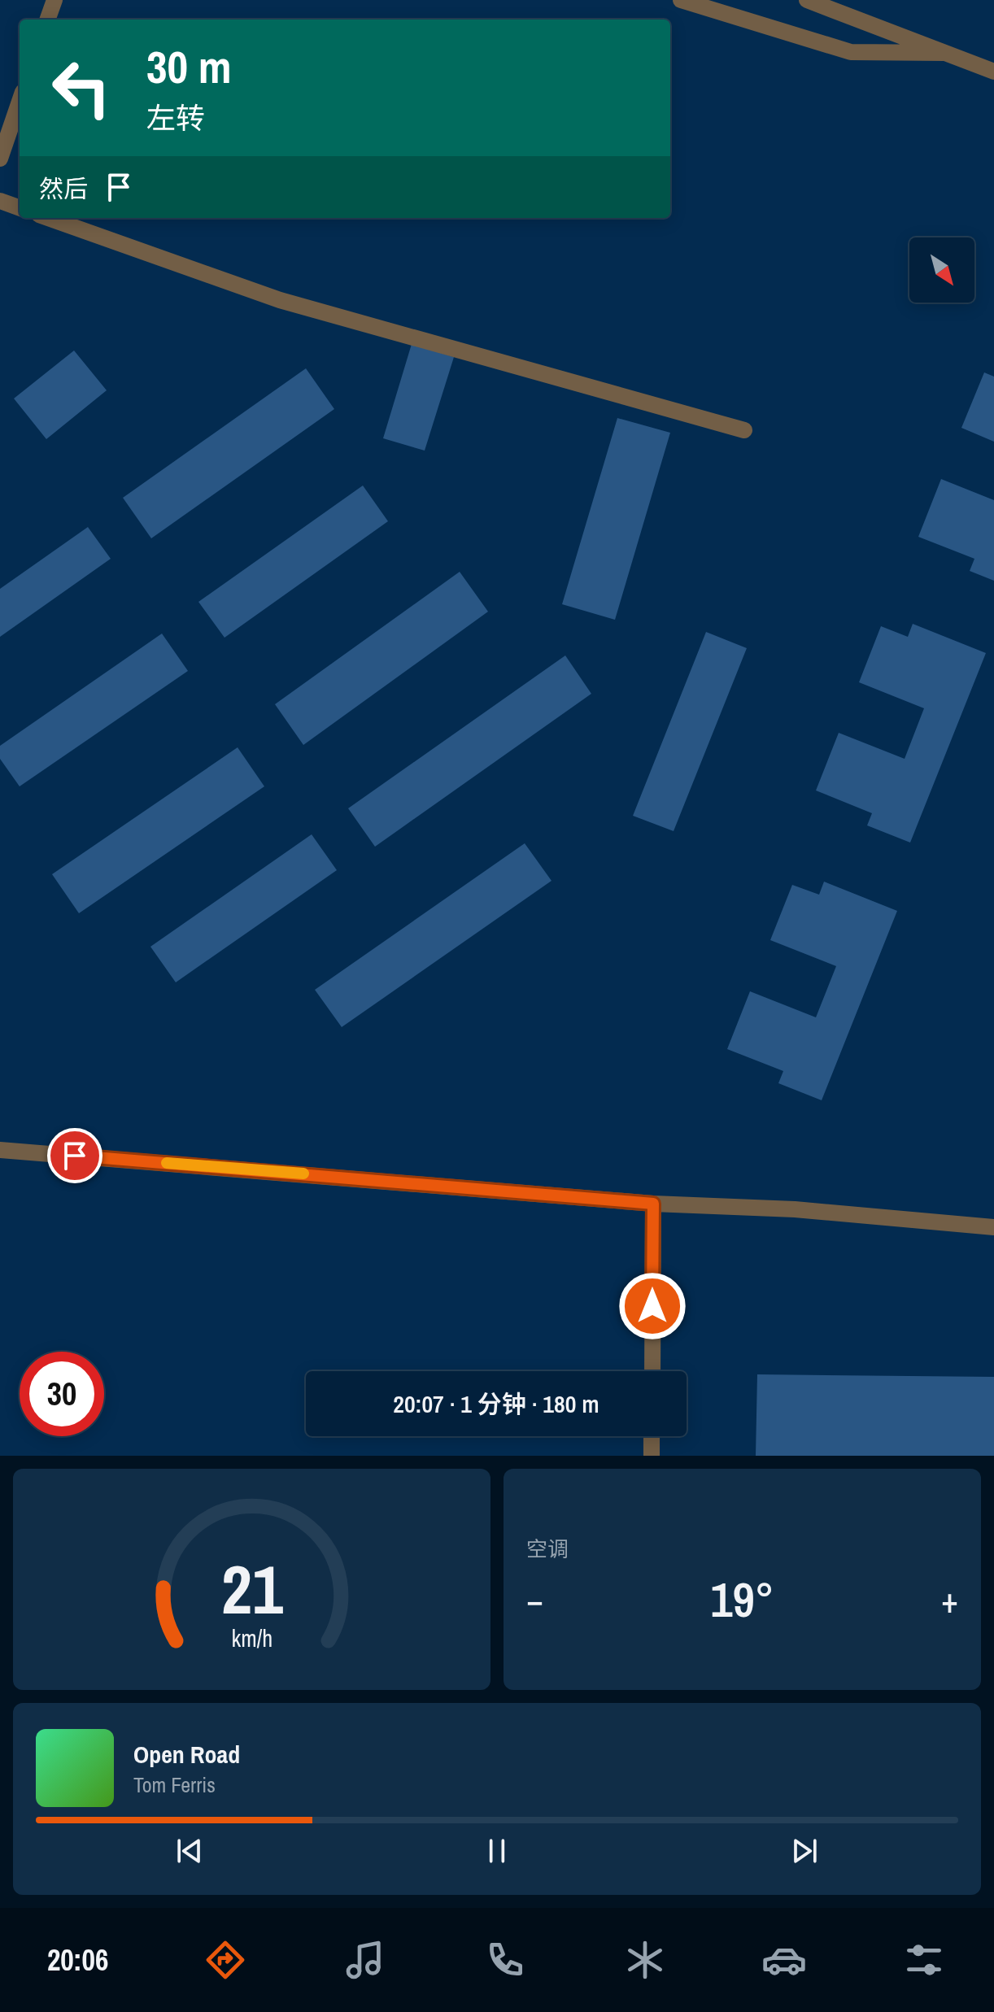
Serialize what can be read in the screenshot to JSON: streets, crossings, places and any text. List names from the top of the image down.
{
  "north": "bottom right",
  "page": {
    "turn": ["30 m", "左转"],
    "then": "然后",
    "limit": "30",
    "trip": "20:07 · 1 分钟 · 180 m",
    "tile": "空调",
    "heat": ["−", "19°", "+"],
    "song": ["Open Road", "Tom Ferris"],
    "tabs": "20:06",
    "gauge": ["21", "km/h"]
  }
}
